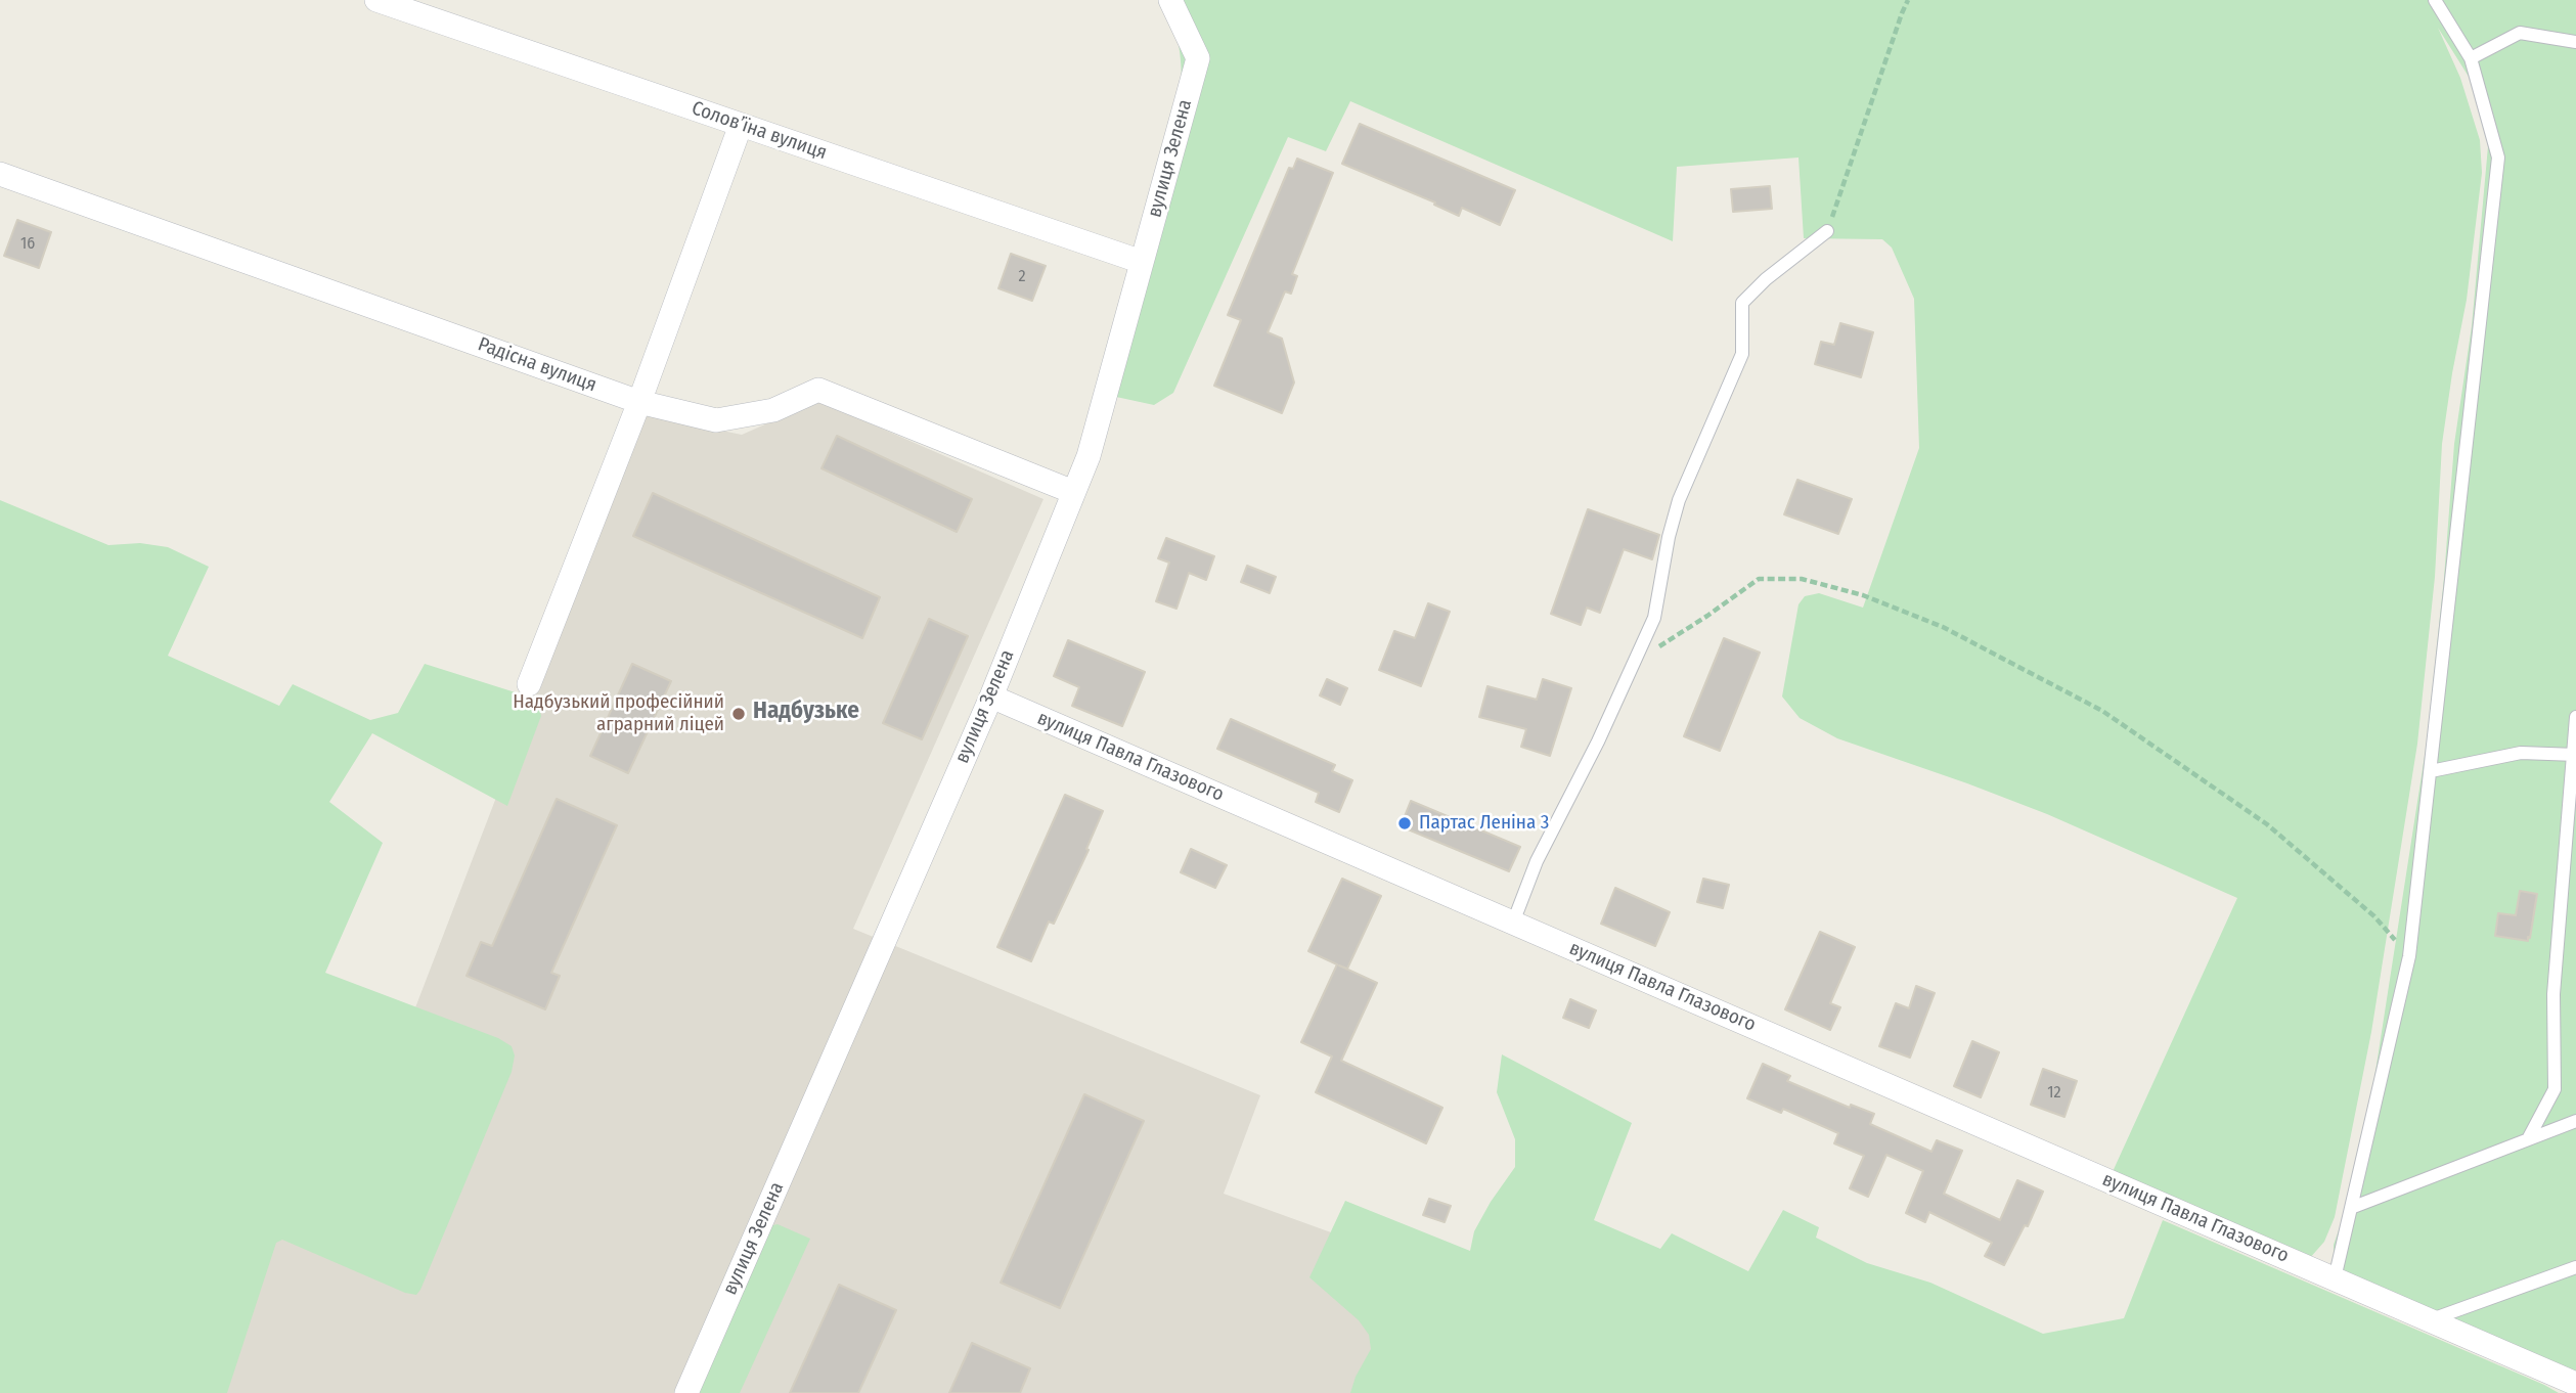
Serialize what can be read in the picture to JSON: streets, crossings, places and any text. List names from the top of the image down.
{
  "streets": {
    "street": [
      "Соловʼїна вулиця",
      "вулиця Зелена",
      "Радісна вулиця",
      "вулиця Павла Глазового"
    ]
  },
  "crossings": [
    ["Соловʼїна вулиця", "вулиця Зелена"],
    ["вулиця Зелена", "Радісна вулиця"],
    ["вулиця Зелена", "вулиця Павла Глазового"]
  ],
  "districts": ["Надбузьке"],
  "places": ["Надбузький професійний аграрний ліцей", "Партас Леніна 3"],
  "house_numbers": ["16", "2", "12"]
}
